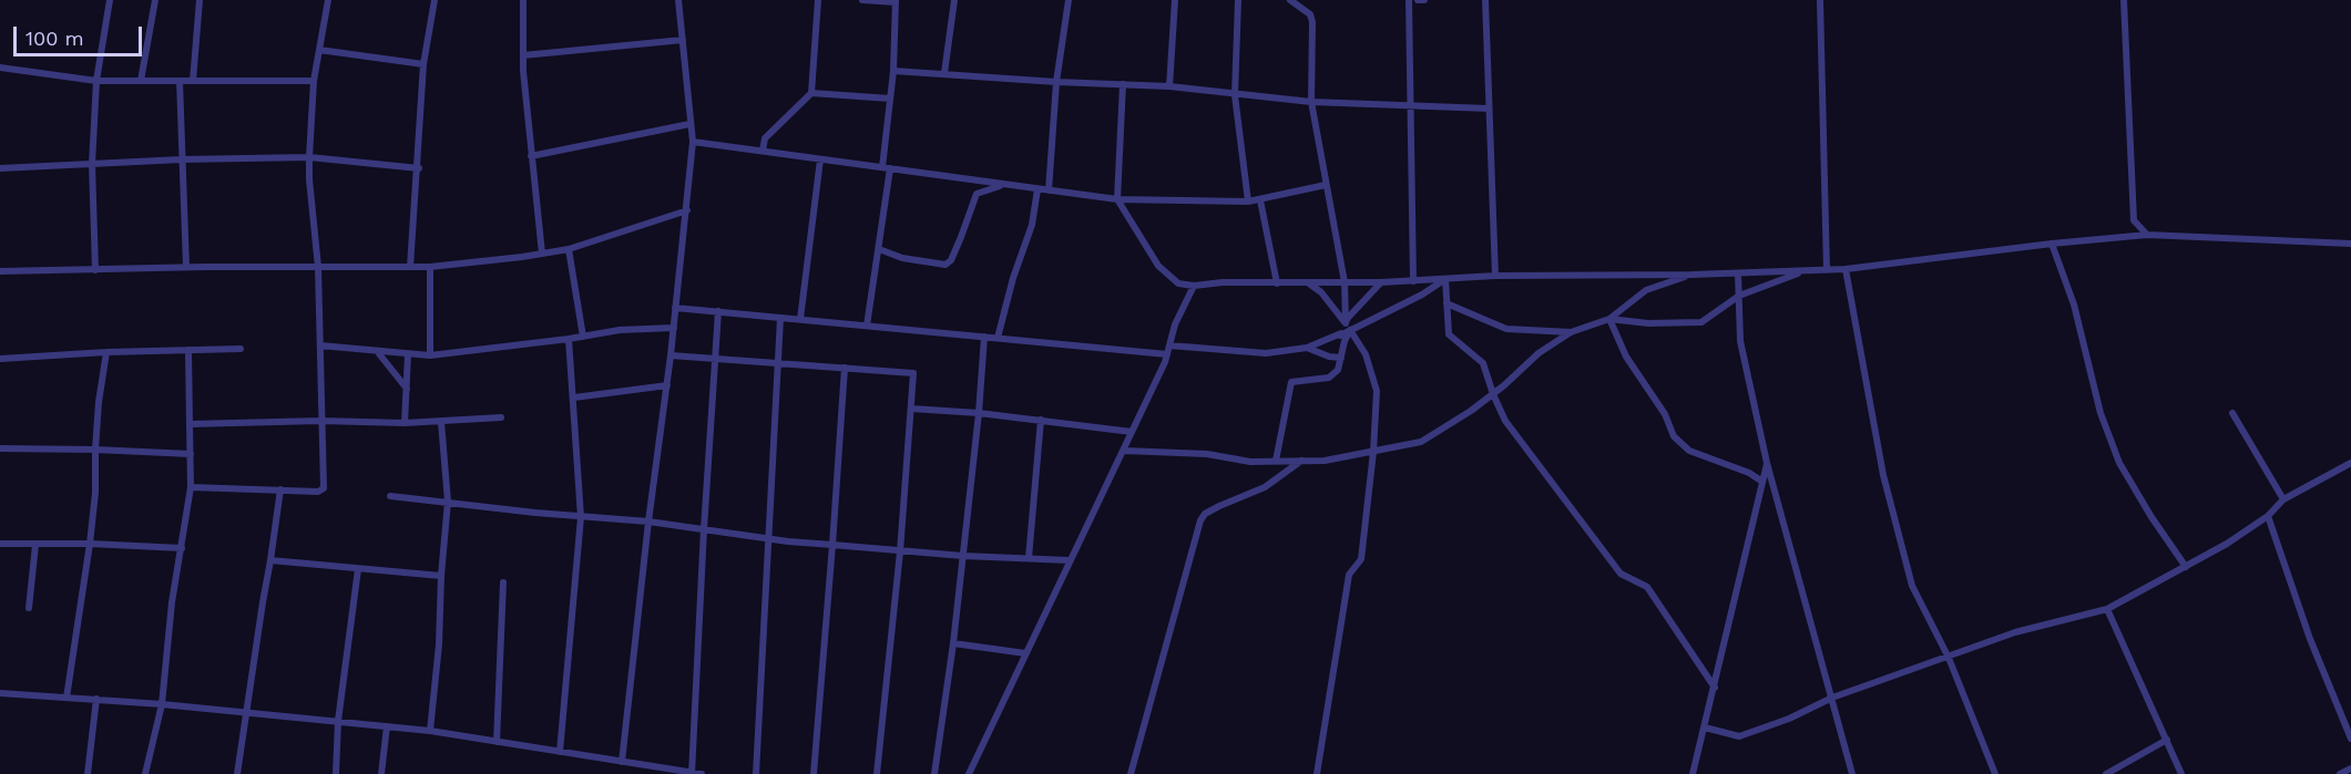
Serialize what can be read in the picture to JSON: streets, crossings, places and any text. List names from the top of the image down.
{
  "scale_bar": "100 m"
}
